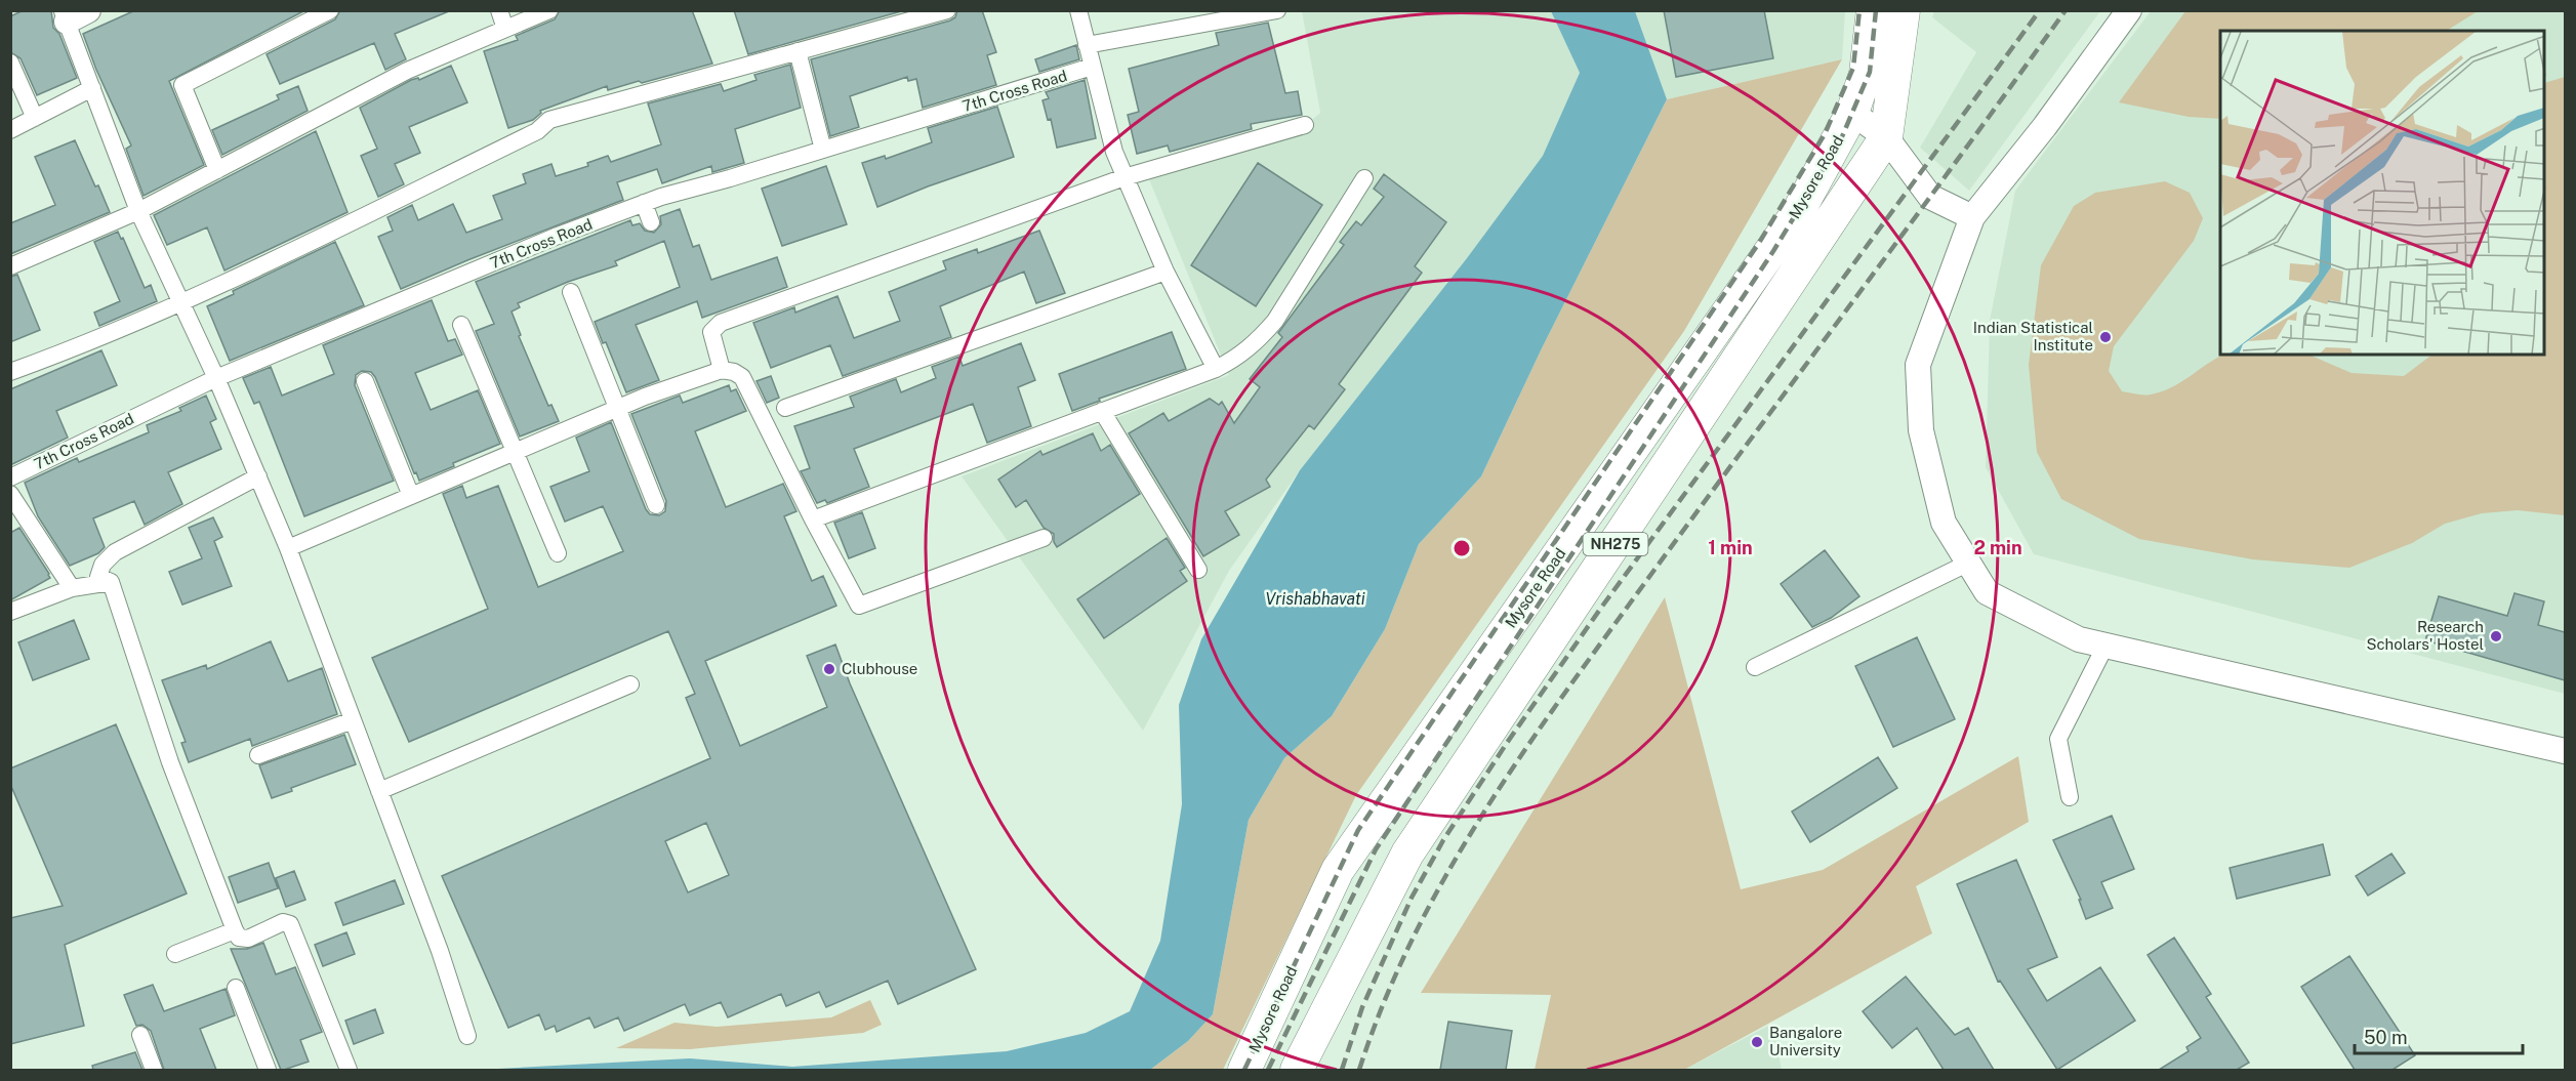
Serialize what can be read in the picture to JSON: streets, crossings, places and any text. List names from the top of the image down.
{
  "streets": {
    "highway": ["Mysore Road", "NH275"],
    "street": ["7th Cross Road"]
  },
  "water": ["Vrishabhavati"],
  "places": [
    "Indian Statistical Institute",
    "Research Scholars' Hostel",
    "Clubhouse",
    "Bangalore University"
  ],
  "scale_bar": "50 m",
  "rings": ["1 min", "2 min"]
}
